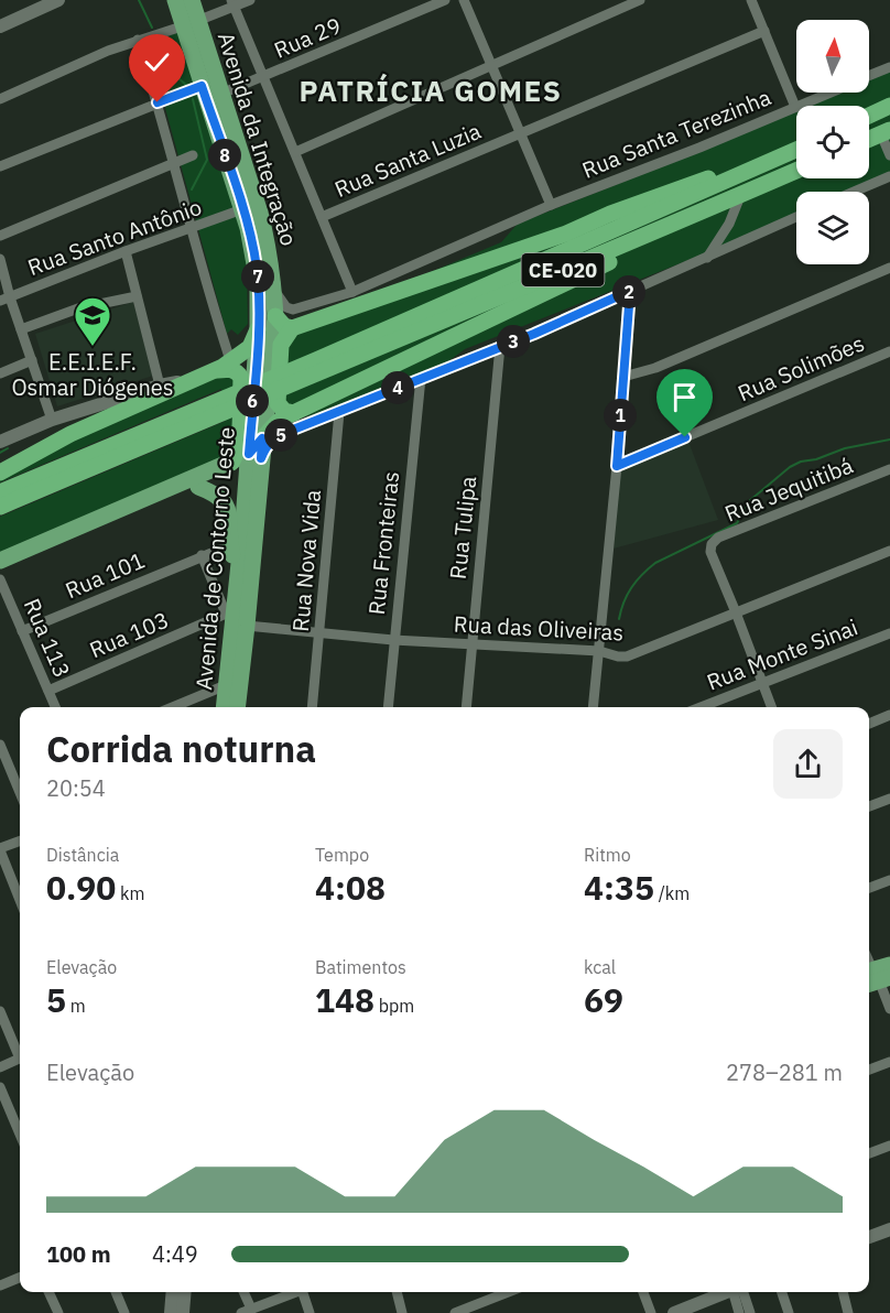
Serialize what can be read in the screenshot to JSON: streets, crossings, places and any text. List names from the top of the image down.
{
  "streets": {
    "highway": ["CE-020"],
    "main road": ["Avenida da Integração", "Avenida de Contorno Leste"],
    "street": [
      "Rua 29",
      "Rua Santa Terezinha",
      "Rua Santa Luzia",
      "Rua Santo Antônio",
      "Rua Solimões",
      "Rua Jequitibá",
      "Rua Tulipa",
      "Rua Fronteiras",
      "Rua Nova Vida",
      "Rua 101",
      "Rua das Oliveiras",
      "Rua 103",
      "Rua 113",
      "Rua Monte Sinai"
    ]
  },
  "crossings": [
    ["Rua 29", "Avenida da Integração"],
    ["Avenida da Integração", "Rua Santo Antônio"],
    ["Avenida da Integração", "Avenida de Contorno Leste"],
    ["Rua Jequitibá", "Rua das Oliveiras"],
    ["Rua Tulipa", "Rua das Oliveiras"],
    ["Rua Fronteiras", "Rua das Oliveiras"],
    ["Avenida de Contorno Leste", "Rua 101"],
    ["Avenida de Contorno Leste", "Rua das Oliveiras"],
    ["Avenida de Contorno Leste", "Rua 103"],
    ["Rua Nova Vida", "Rua das Oliveiras"],
    ["Rua 101", "Rua 113"],
    ["Rua das Oliveiras", "Rua 103"],
    ["Rua 103", "Rua 113"]
  ],
  "districts": ["PATRÍCIA GOMES"],
  "places": {
    "school or university": ["E.E.I.E.F. Osmar Diógenes"]
  },
  "north": "top",
  "page": {
    "pins": [
      "8",
      "7",
      "2",
      "3",
      "4",
      "6",
      "1",
      "5"
    ],
    "heading": ["Corrida noturna", "20:54"],
    "stats": [
      ["Distância", "0.90 km"],
      ["Tempo", "4:08"],
      ["Ritmo", "4:35 /km"],
      ["Elevação", "5 m"],
      ["Batimentos", "148 bpm"],
      ["kcal", "69"]
    ],
    "chart": ["Elevação", "278–281 m"],
    "list": [
      {
        "name": "100 m",
        "note": "4:49"
      }
    ]
  }
}
